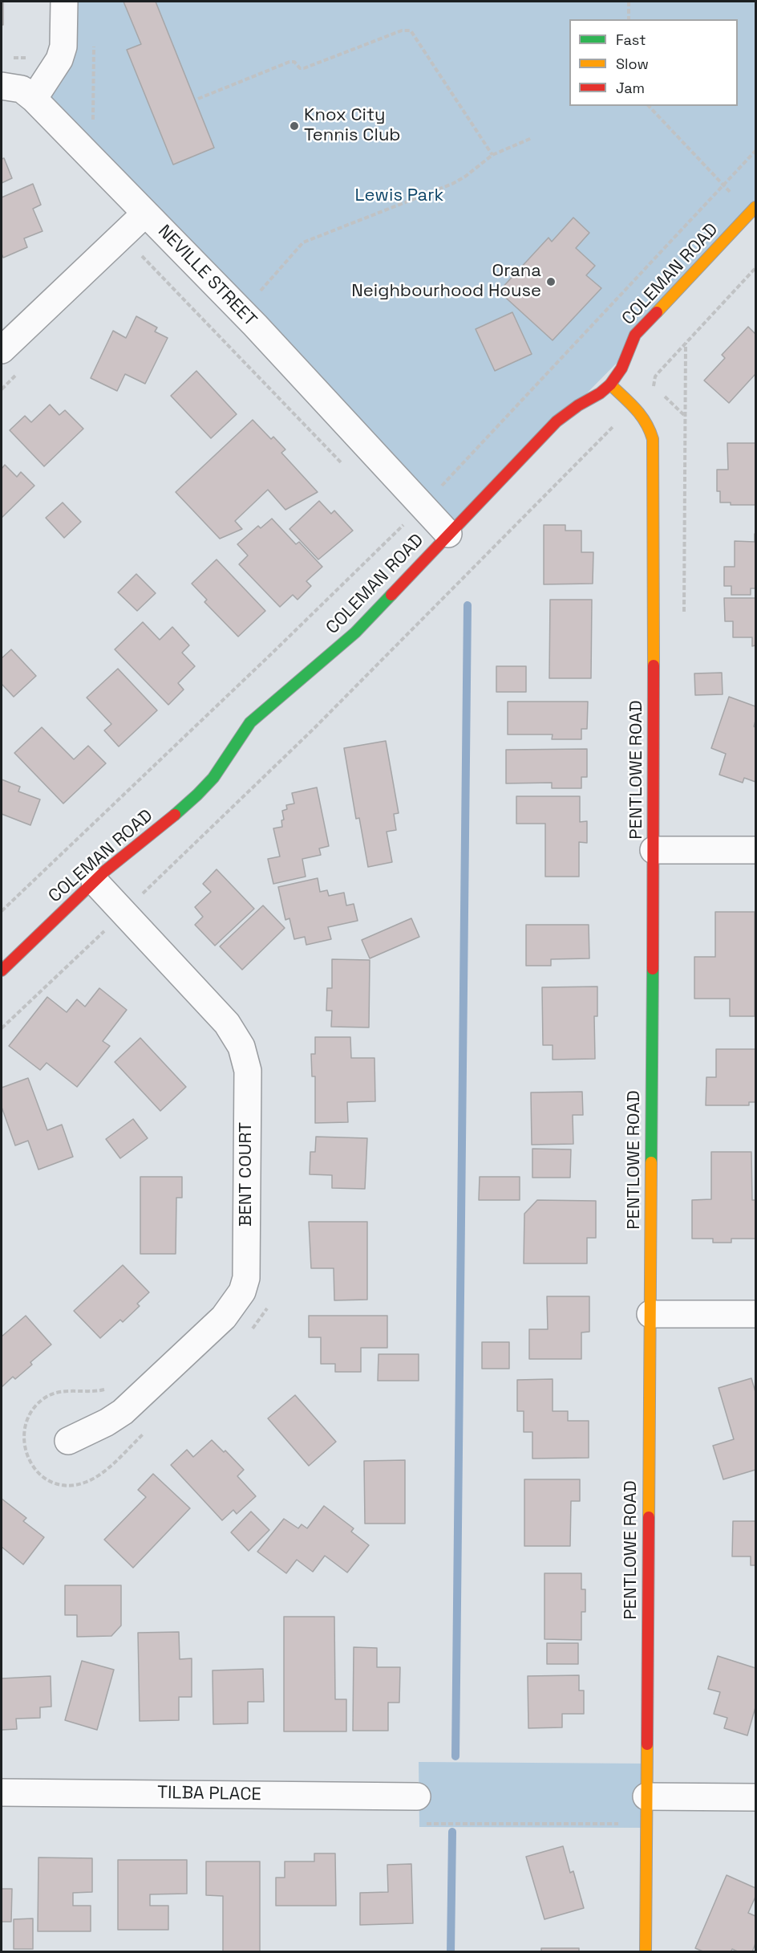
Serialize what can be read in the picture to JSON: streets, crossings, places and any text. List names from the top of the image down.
{
  "streets": {
    "street": [
      "COLEMAN ROAD",
      "NEVILLE STREET",
      "PENTLOWE ROAD",
      "BENT COURT",
      "TILBA PLACE"
    ]
  },
  "crossings": [
    ["COLEMAN ROAD", "NEVILLE STREET"],
    ["COLEMAN ROAD", "PENTLOWE ROAD"],
    ["COLEMAN ROAD", "BENT COURT"]
  ],
  "parks": ["Lewis Park"],
  "places": ["Knox City Tennis Club", "Orana Neighbourhood House"],
  "legend": ["Fast", "Slow", "Jam"]
}
